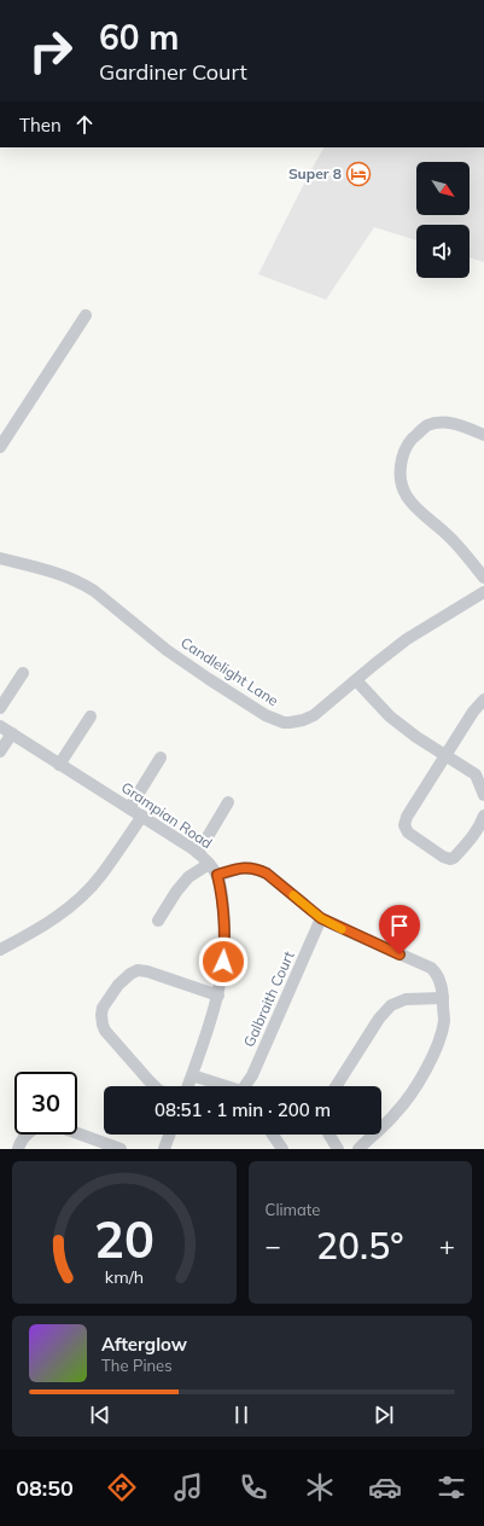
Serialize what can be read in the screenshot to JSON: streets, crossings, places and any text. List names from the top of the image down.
{
  "streets": {
    "street": ["Candlelight Lane", "Grampian Road", "Galbraith Court"]
  },
  "places": {
    "hotel": ["Super 8"]
  },
  "north": "bottom right",
  "page": {
    "turn": ["60 m", "Gardiner Court"],
    "then": "Then",
    "limit": "30",
    "trip": "08:51 · 1 min · 200 m",
    "tile": "Climate",
    "heat": ["−", "20.5°", "+"],
    "song": ["Afterglow", "The Pines"],
    "tabs": "08:50",
    "gauge": ["20", "km/h"]
  }
}
